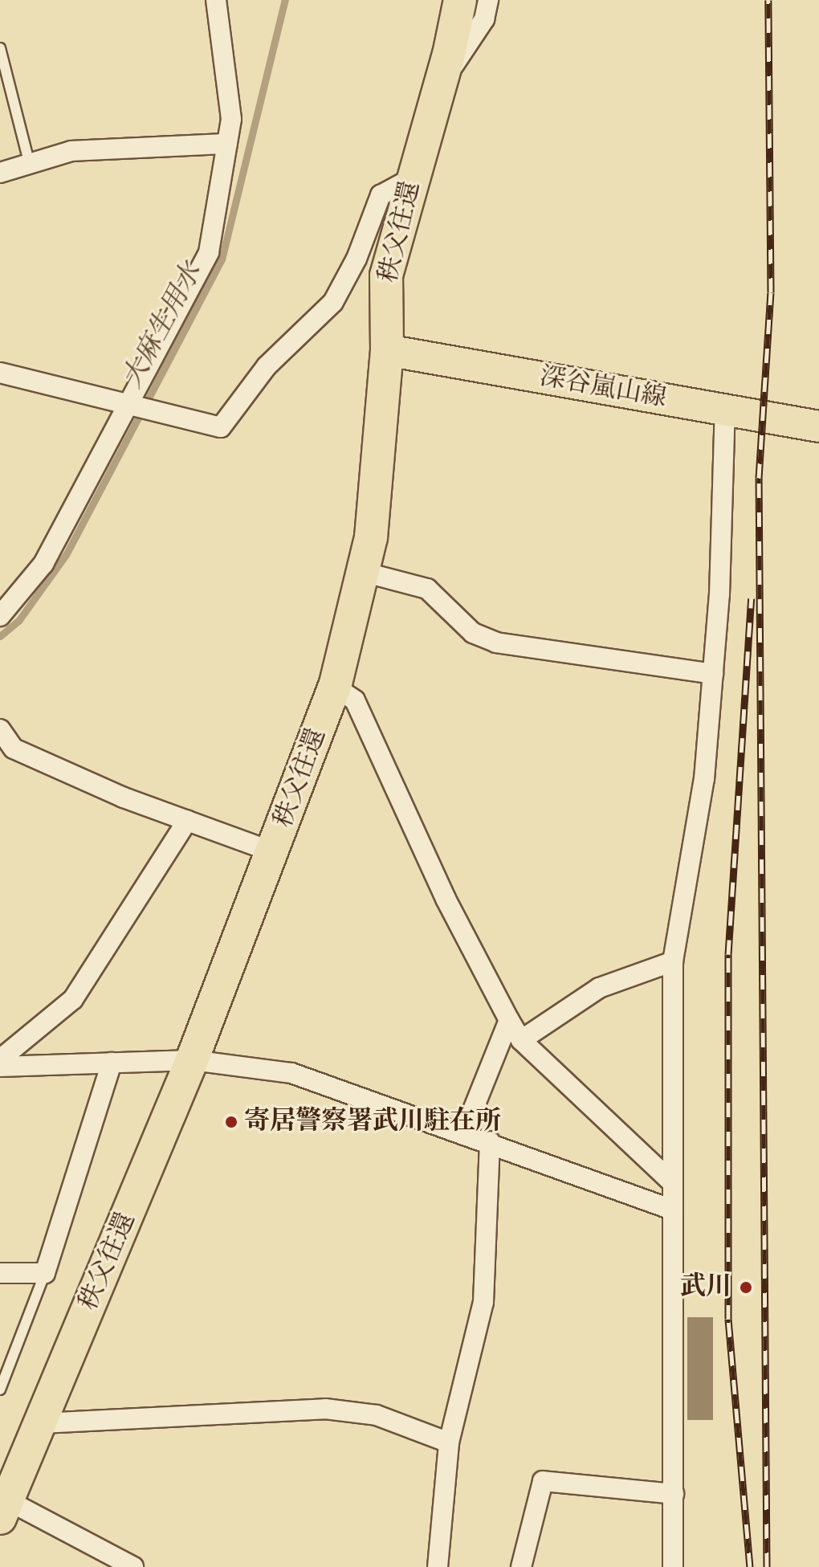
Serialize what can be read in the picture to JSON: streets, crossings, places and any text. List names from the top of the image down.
{
  "streets": {
    "highway": ["秩父往還"],
    "main road": ["深谷嵐山線"]
  },
  "crossings": [
    ["秩父往還", "深谷嵐山線"]
  ],
  "water": ["大麻生用水"],
  "places": ["寄居警察署武川駐在所", "武川"]
}
